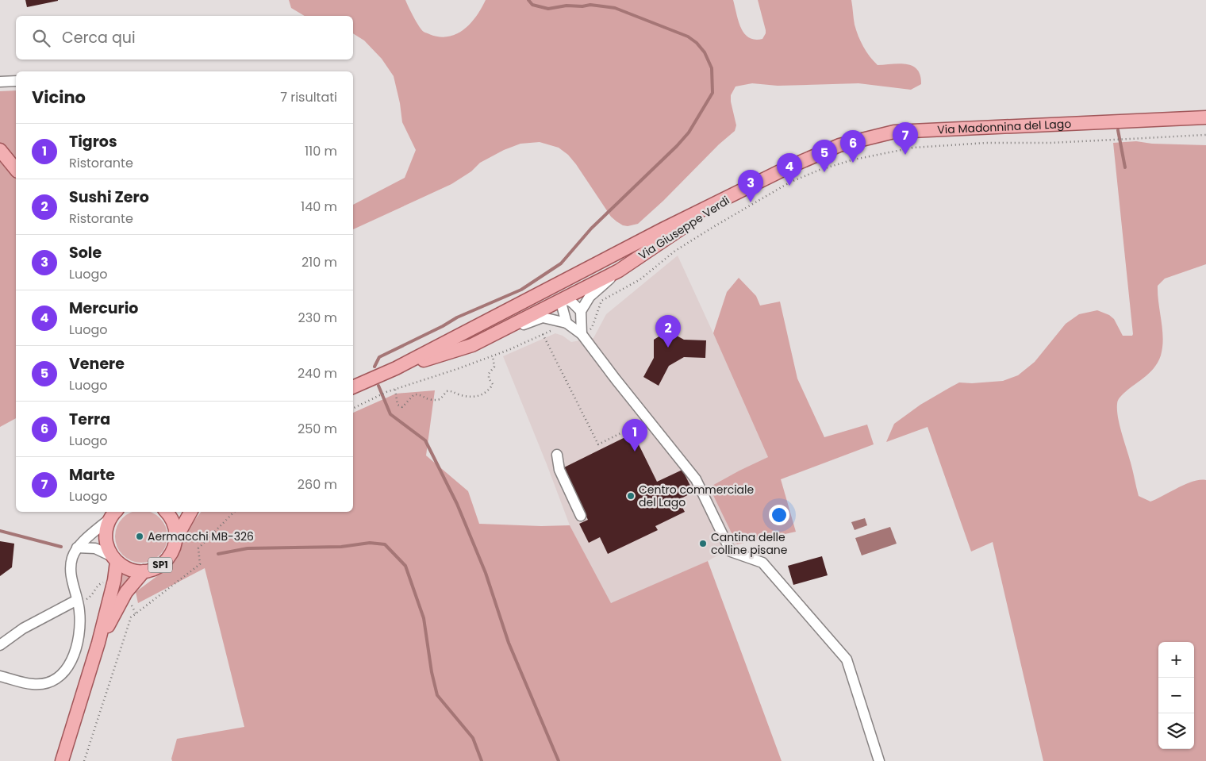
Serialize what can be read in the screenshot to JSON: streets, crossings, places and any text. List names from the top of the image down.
{
  "streets": {
    "main road": ["Via Madonnina del Lago", "Via Giuseppe Verdi", "SP1"]
  },
  "crossings": [
    ["Via Madonnina del Lago", "Via Giuseppe Verdi"]
  ],
  "places": ["Centro commerciale del Lago", "Aermacchi MB-326", "Cantina delle colline pisane"],
  "page": {
    "search": "Cerca qui",
    "heading": ["Vicino", "7 risultati"],
    "pins": [
      "7",
      "6",
      "5",
      "4",
      "3",
      "2",
      "1"
    ],
    "list": [
      {
        "mark": "1",
        "name": "Tigros",
        "note": "Ristorante",
        "value": "110 m"
      },
      {
        "mark": "2",
        "name": "Sushi Zero",
        "note": "Ristorante",
        "value": "140 m"
      },
      {
        "mark": "3",
        "name": "Sole",
        "note": "Luogo",
        "value": "210 m"
      },
      {
        "mark": "4",
        "name": "Mercurio",
        "note": "Luogo",
        "value": "230 m"
      },
      {
        "mark": "5",
        "name": "Venere",
        "note": "Luogo",
        "value": "240 m"
      },
      {
        "mark": "6",
        "name": "Terra",
        "note": "Luogo",
        "value": "250 m"
      },
      {
        "mark": "7",
        "name": "Marte",
        "note": "Luogo",
        "value": "260 m"
      }
    ],
    "map_buttons": ["+", "−"]
  }
}
